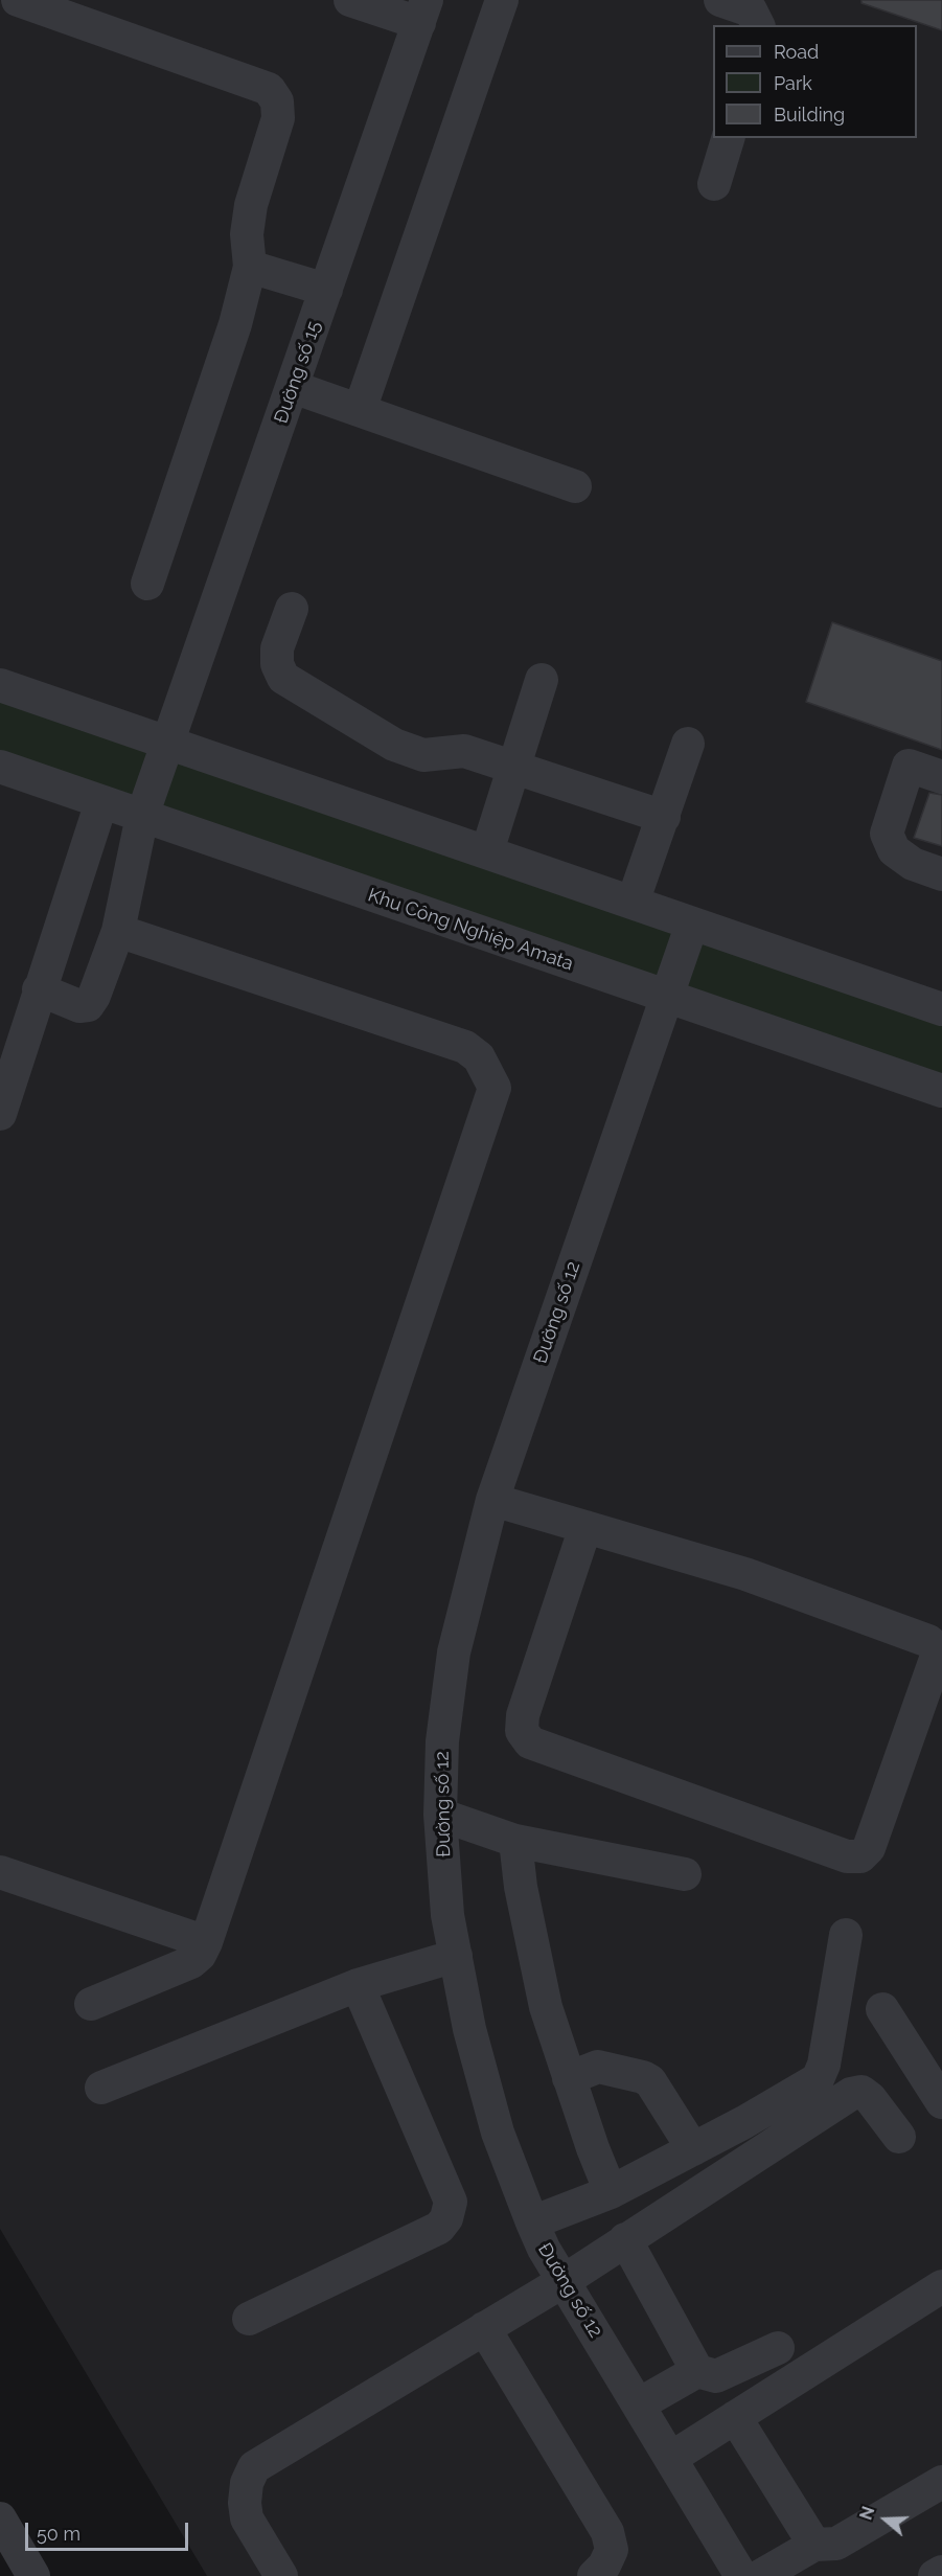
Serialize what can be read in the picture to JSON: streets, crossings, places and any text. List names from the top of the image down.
{
  "streets": {
    "street": ["Đường số 15", "Khu Công Nghiệp Amata", "Đường số 12"]
  },
  "crossings": [
    ["Đường số 15", "Khu Công Nghiệp Amata"],
    ["Khu Công Nghiệp Amata", "Đường số 12"]
  ],
  "legend": ["Road", "Park", "Building"],
  "scale_bar": "50 m",
  "north": "left"
}
